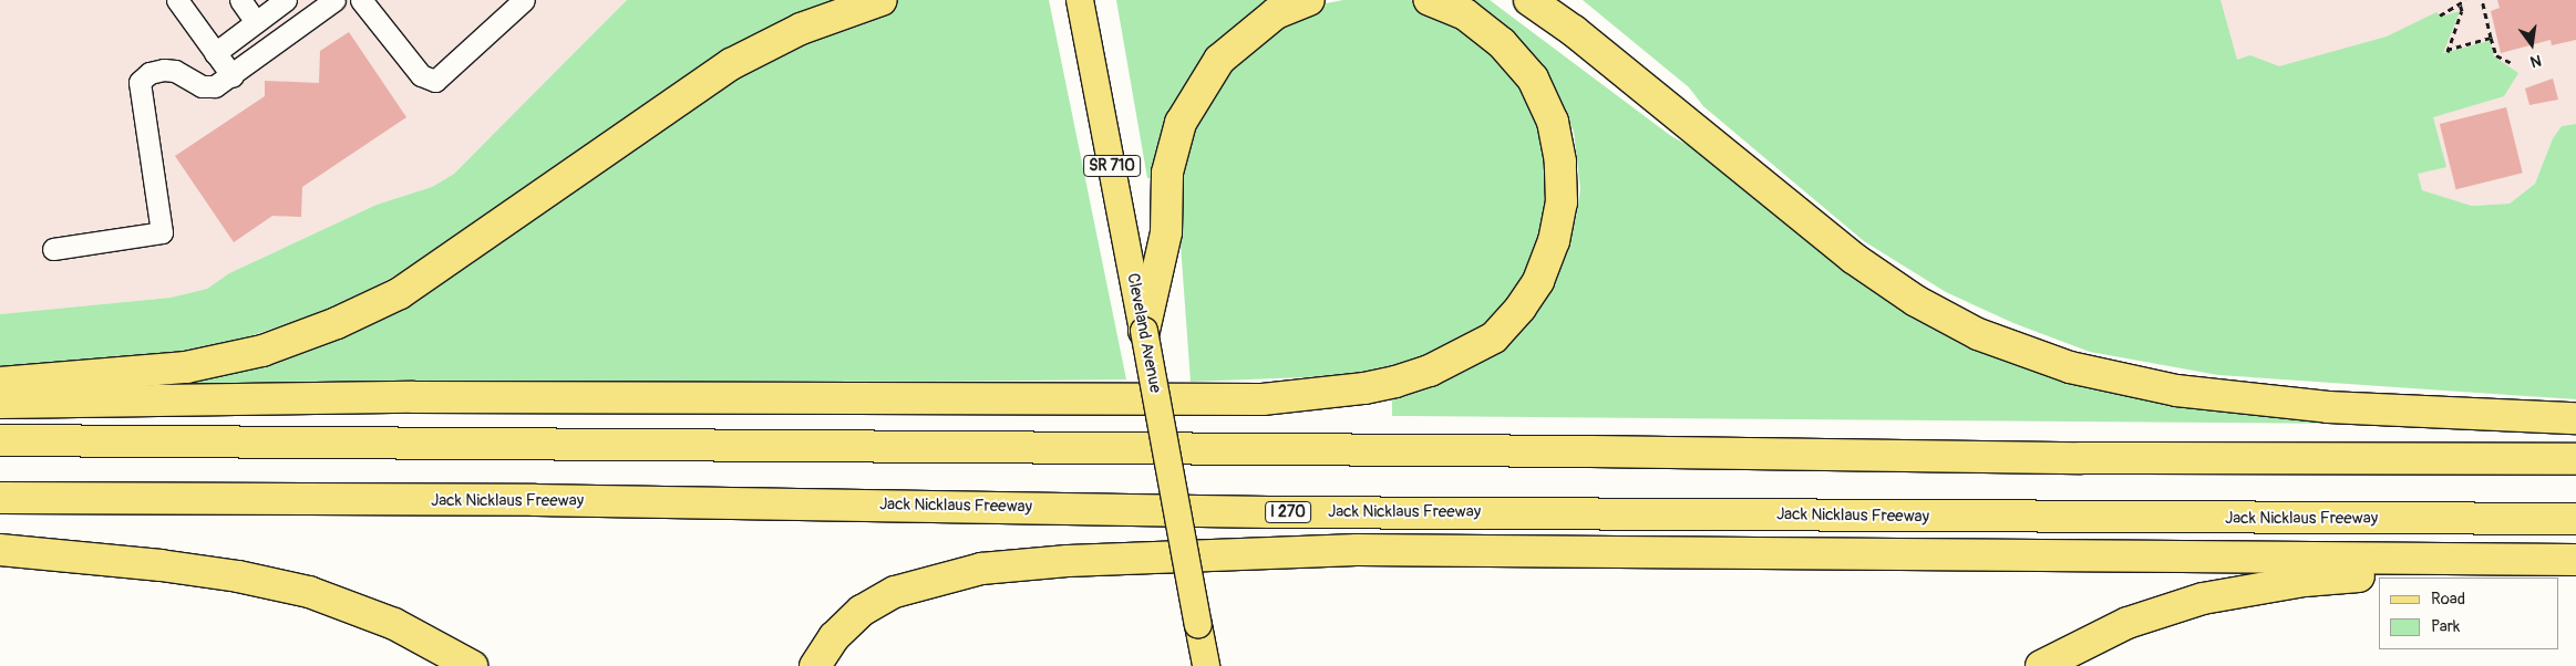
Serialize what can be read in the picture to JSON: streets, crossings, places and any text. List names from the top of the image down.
{
  "streets": {
    "highway": ["Jack Nicklaus Freeway", "I 270"],
    "main road": ["SR 710", "Cleveland Avenue"]
  },
  "legend": ["Road", "Park"],
  "north": "bottom"
}
